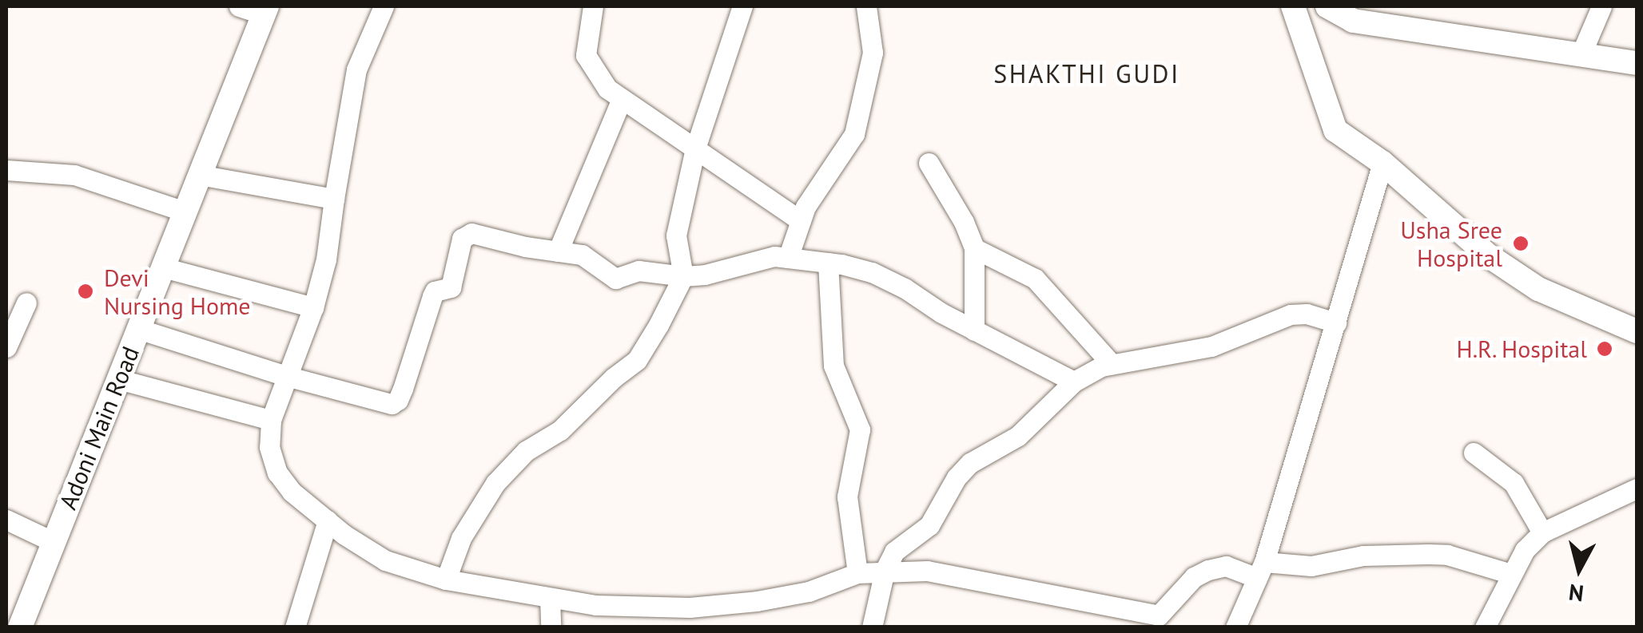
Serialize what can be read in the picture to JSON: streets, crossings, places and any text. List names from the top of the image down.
{
  "streets": {
    "street": ["Adoni Main Road"]
  },
  "districts": ["SHAKTHI GUDI"],
  "places": ["Usha Sree Hospital", "Devi Nursing Home", "H.R. Hospital"],
  "north": "bottom"
}
